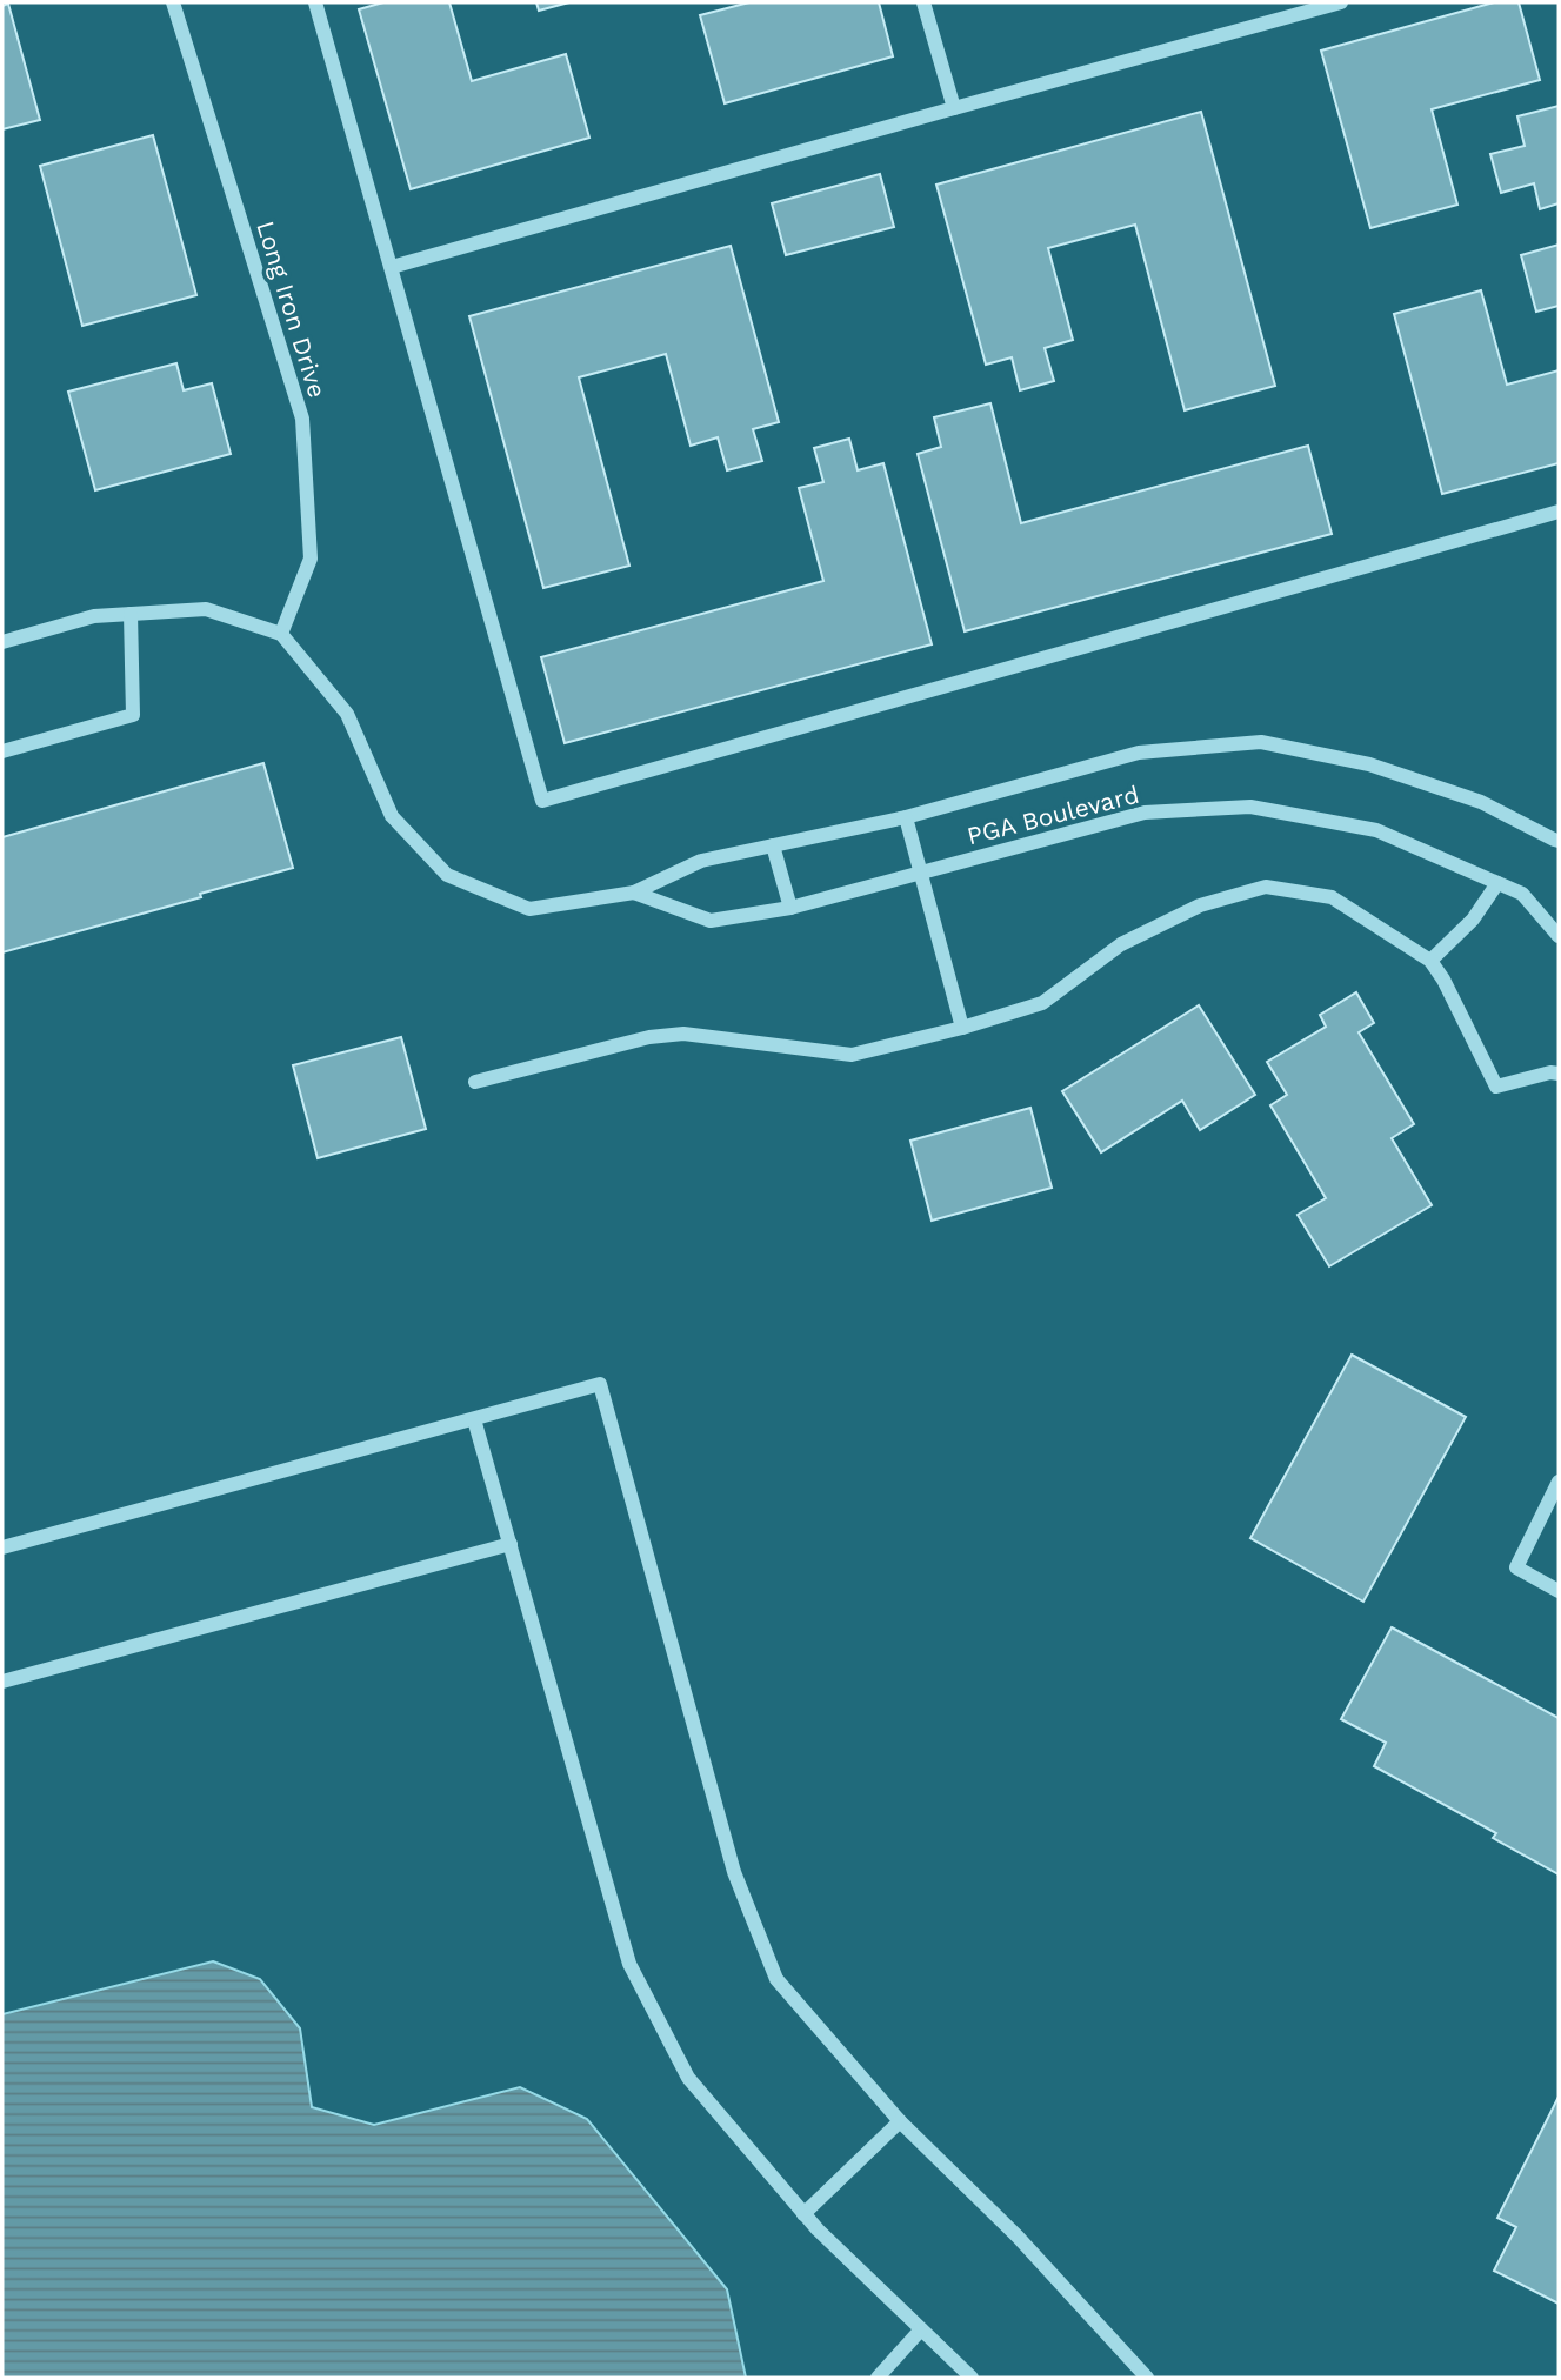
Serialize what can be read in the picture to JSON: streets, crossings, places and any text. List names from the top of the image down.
{
  "streets": {
    "street": ["Long Iron Drive", "PGA Boulevard"]
  },
  "crossings": [
    ["Long Iron Drive", "PGA Boulevard"]
  ]
}
